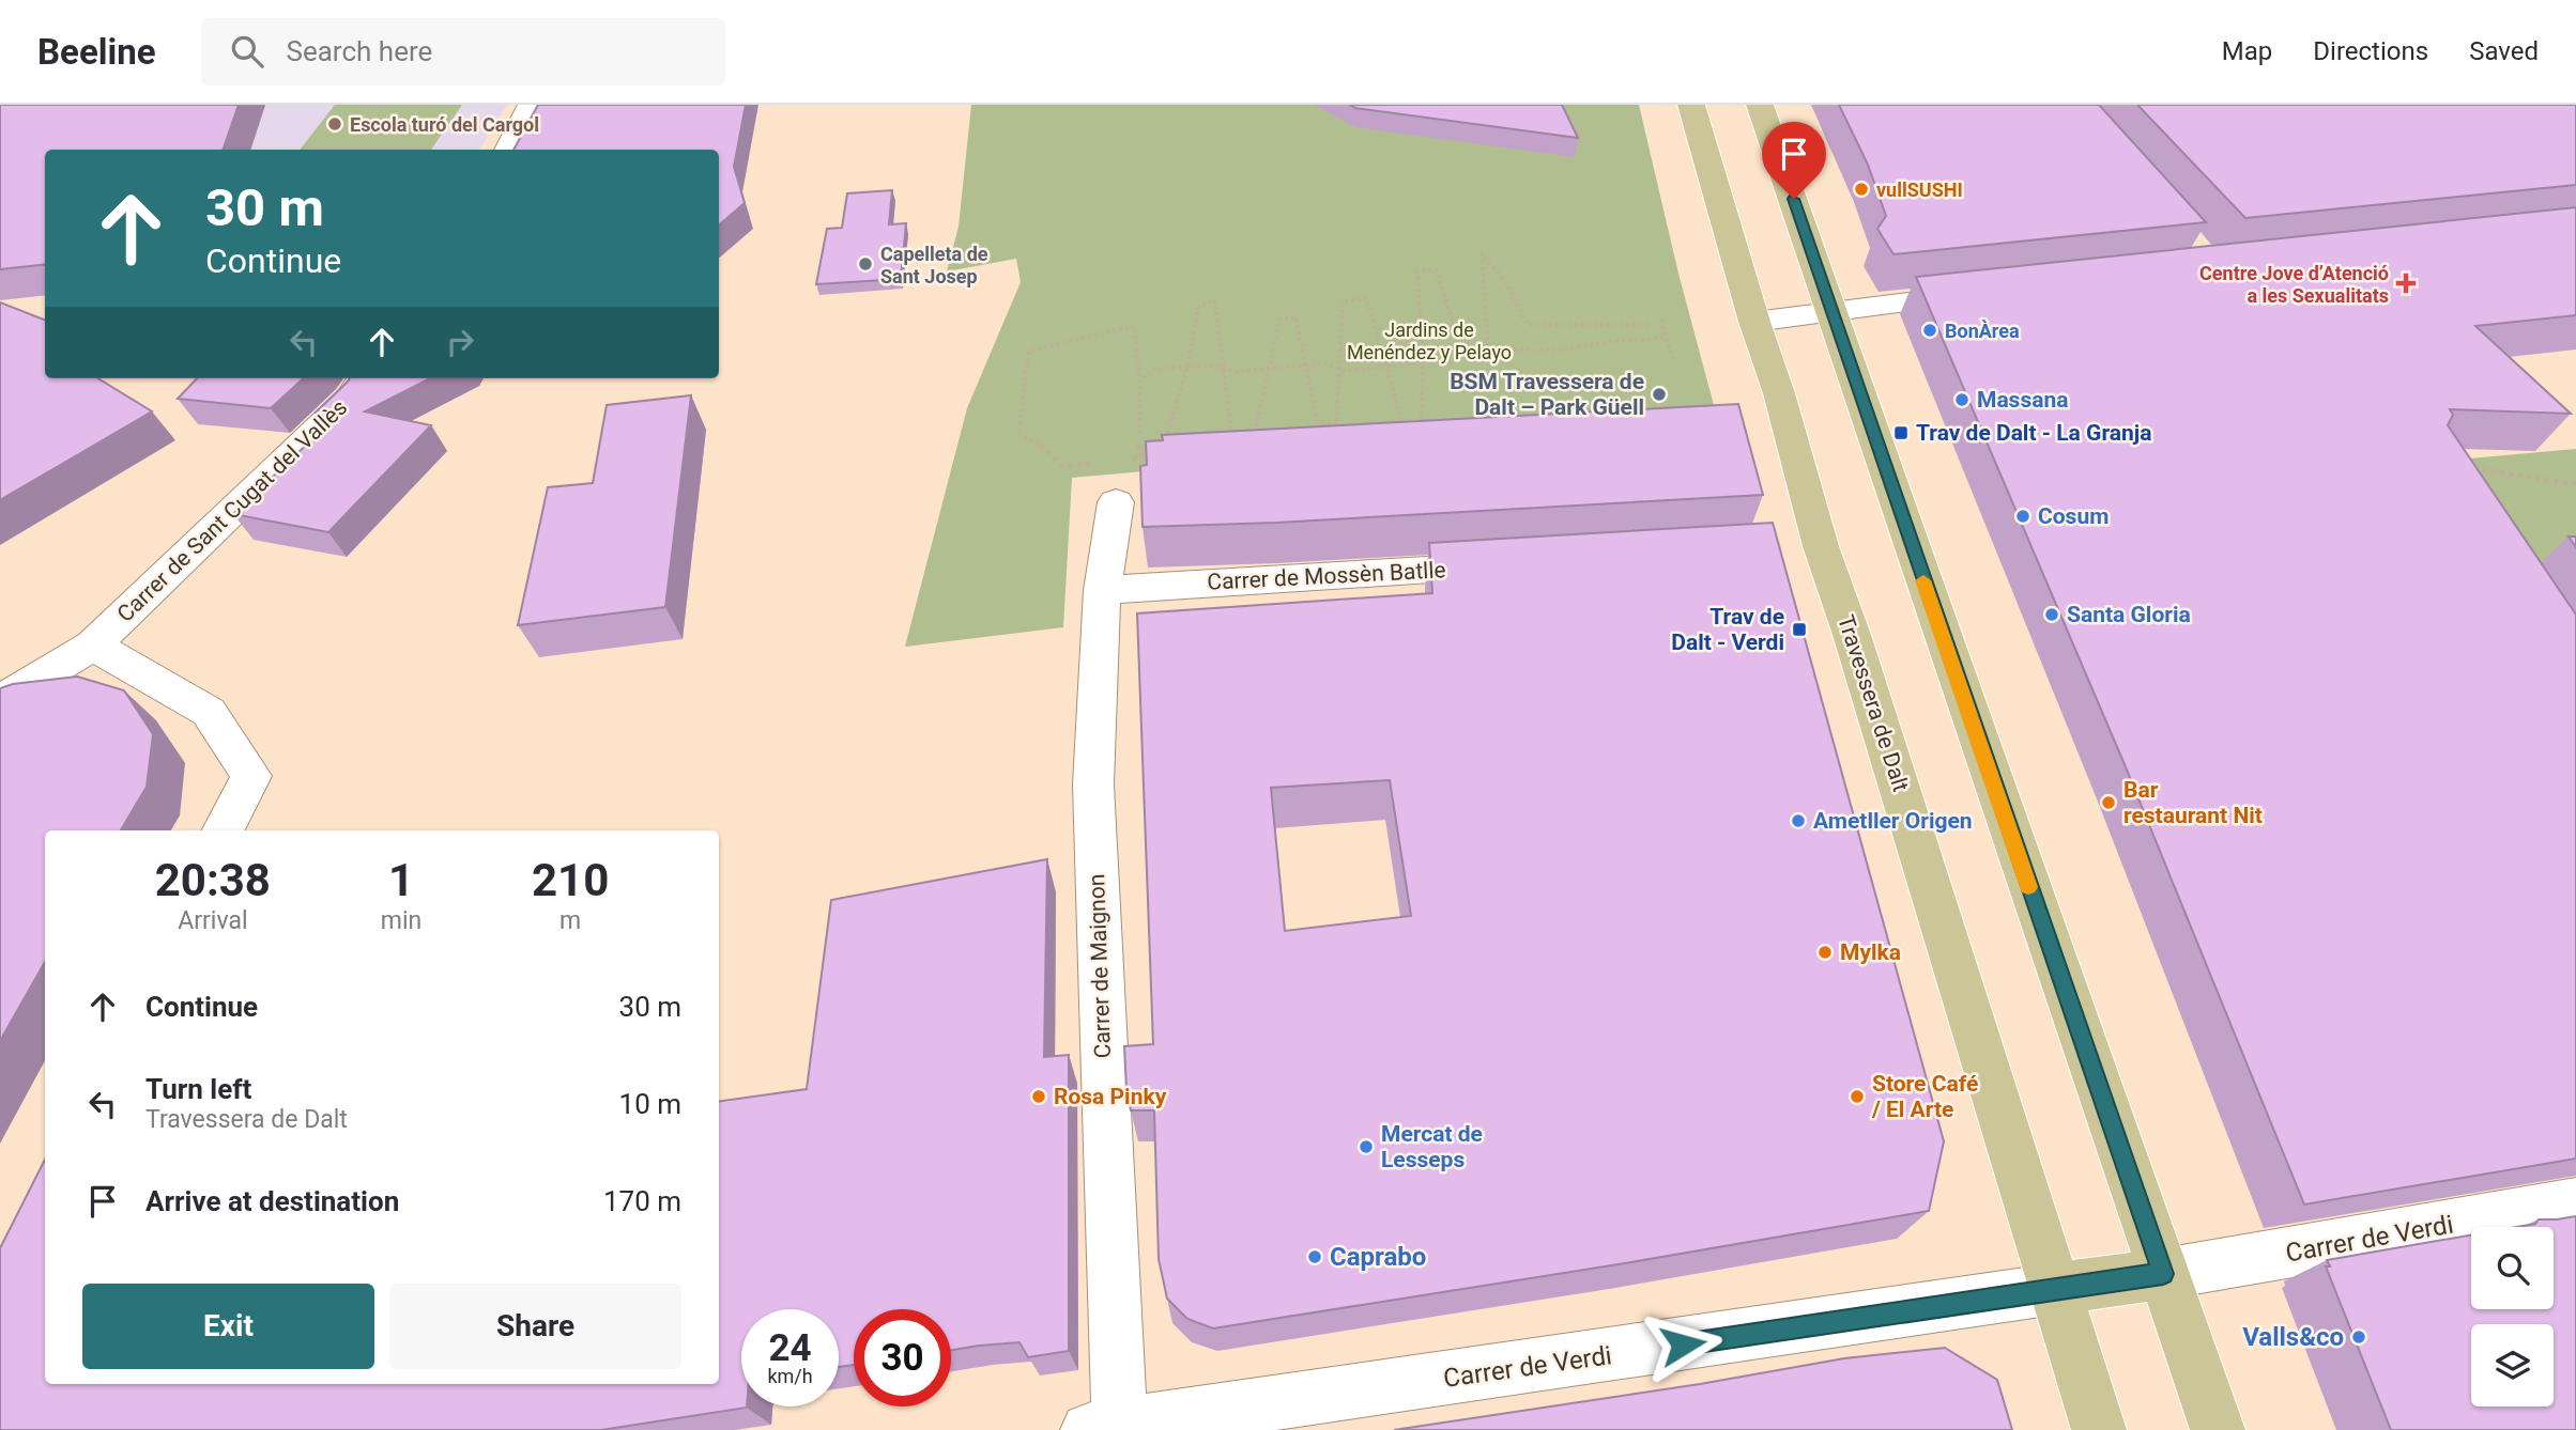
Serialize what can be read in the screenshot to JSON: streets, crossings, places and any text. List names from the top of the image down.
{
  "streets": {
    "main road": ["Travessera de Dalt"],
    "street": [
      "Carrer de Sant Cugat del Vallès",
      "Carrer de Mossèn Batlle",
      "Carrer de Maignon",
      "Carrer de Verdi"
    ]
  },
  "crossings": [
    ["Carrer de Mossèn Batlle", "Carrer de Maignon"],
    ["Travessera de Dalt", "Carrer de Verdi"],
    ["Carrer de Maignon", "Carrer de Verdi"]
  ],
  "parks": ["Jardins de Menéndez y Pelayo"],
  "places": {
    "other": [
      "Escola turó del Cargol",
      "vullSUSHI",
      "Capelleta de Sant Josep",
      "BonÀrea",
      "BSM Travessera de Dalt – Park Güell",
      "Massana",
      "Cosum",
      "Santa Gloria",
      "Bar restaurant Nit",
      "Ametller Origen",
      "Mylka",
      "Rosa Pinky",
      "Store Café / El Arte",
      "Mercat de Lesseps",
      "Caprabo",
      "Valls&co"
    ],
    "health": ["Centre Jove d’Atenció a les Sexualitats"],
    "transit": ["Trav de Dalt - La Granja", "Trav de Dalt - Verdi"]
  },
  "page": {
    "header": "Beeline",
    "search": "Search here",
    "nav": ["Map", "Directions", "Saved"],
    "turn": ["30 m", "Continue"],
    "eta": [
      "20:38",
      "Arrival",
      "1",
      "min",
      "210",
      "m"
    ],
    "list": [
      {
        "name": "Continue",
        "value": "30 m"
      },
      {
        "name": "Turn left",
        "note": "Travessera de Dalt",
        "value": "10 m"
      },
      {
        "name": "Arrive at destination",
        "value": "170 m"
      }
    ],
    "buttons": ["Exit", "Share"],
    "speed": "24 km/h",
    "limit": "30"
  }
}
